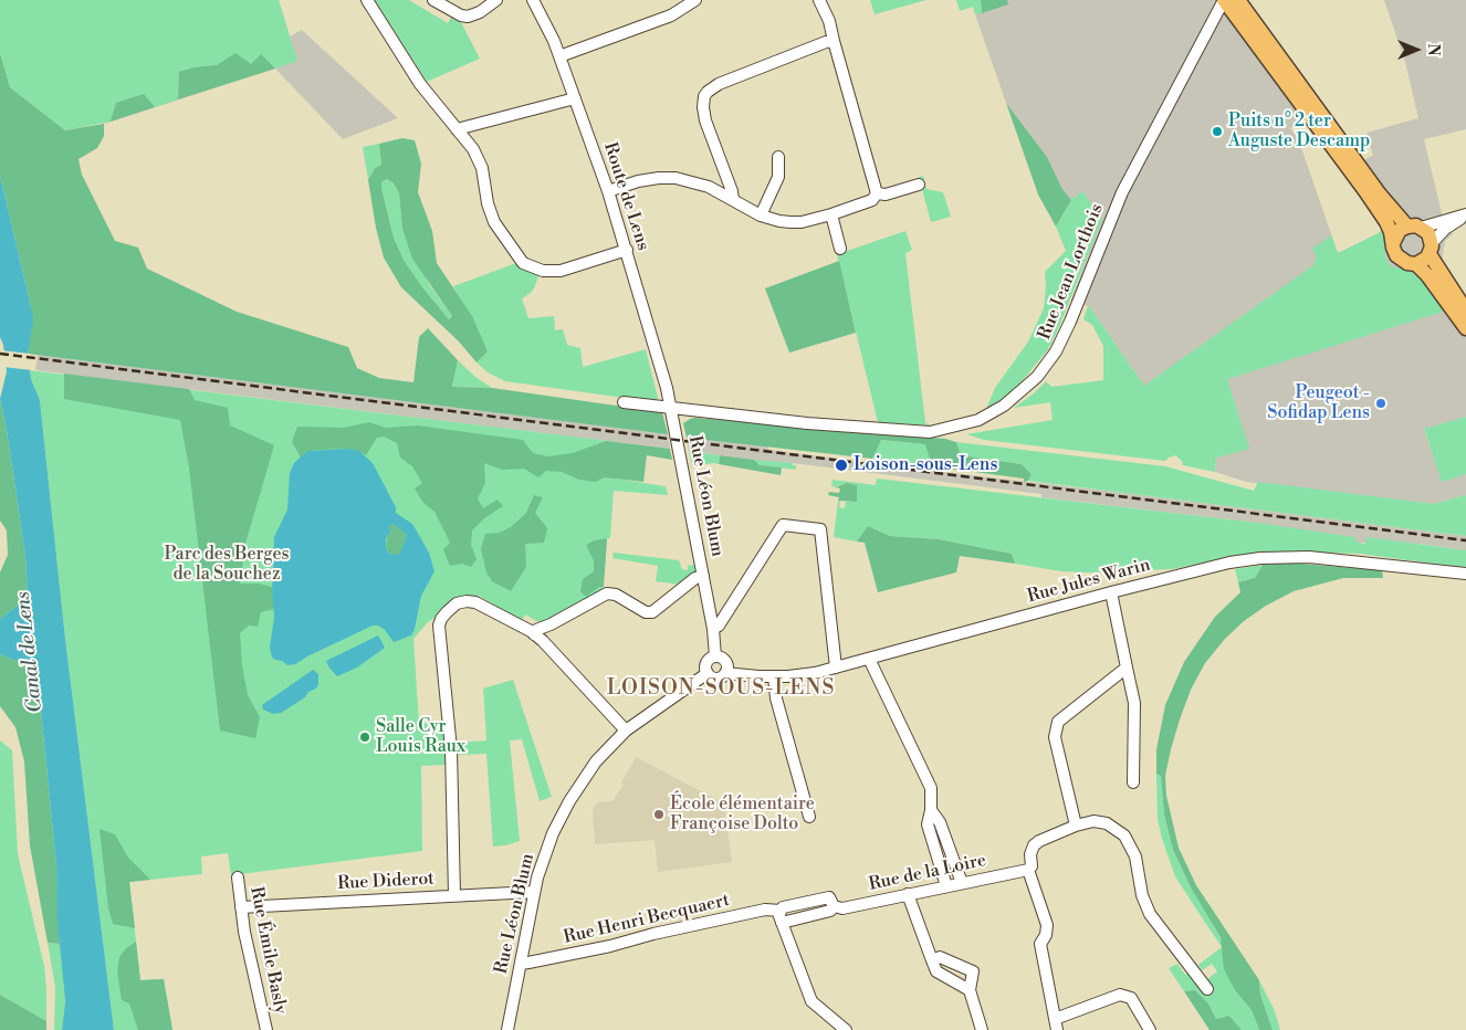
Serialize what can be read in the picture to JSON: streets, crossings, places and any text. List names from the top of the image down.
{
  "streets": {
    "street": [
      "Route de Lens",
      "Rue Jean Lorthois",
      "Rue Léon Blum",
      "Rue Jules Warin",
      "Rue de la Loire",
      "Rue Diderot",
      "Rue Henri Becquaert",
      "Rue Émile Basly"
    ]
  },
  "crossings": [
    ["Route de Lens", "Rue Jean Lorthois"],
    ["Route de Lens", "Rue Léon Blum"],
    ["Rue Jean Lorthois", "Rue Léon Blum"],
    ["Rue Léon Blum", "Rue Jules Warin"],
    ["Rue Léon Blum", "Rue Diderot"],
    ["Rue Léon Blum", "Rue Henri Becquaert"],
    ["Rue de la Loire", "Rue Henri Becquaert"],
    ["Rue Diderot", "Rue Émile Basly"]
  ],
  "districts": ["LOISON-SOUS-LENS"],
  "water": ["Canal de Lens"],
  "parks": ["Parc des Berges de la Souchez"],
  "places": [
    "Puits n° 2 ter Auguste Descamp",
    "Peugeot - Sofidap Lens",
    "Loison-sous-Lens",
    "Salle Cyr Louis Raux",
    "École élémentaire Françoise Dolto"
  ],
  "north": "right"
}
